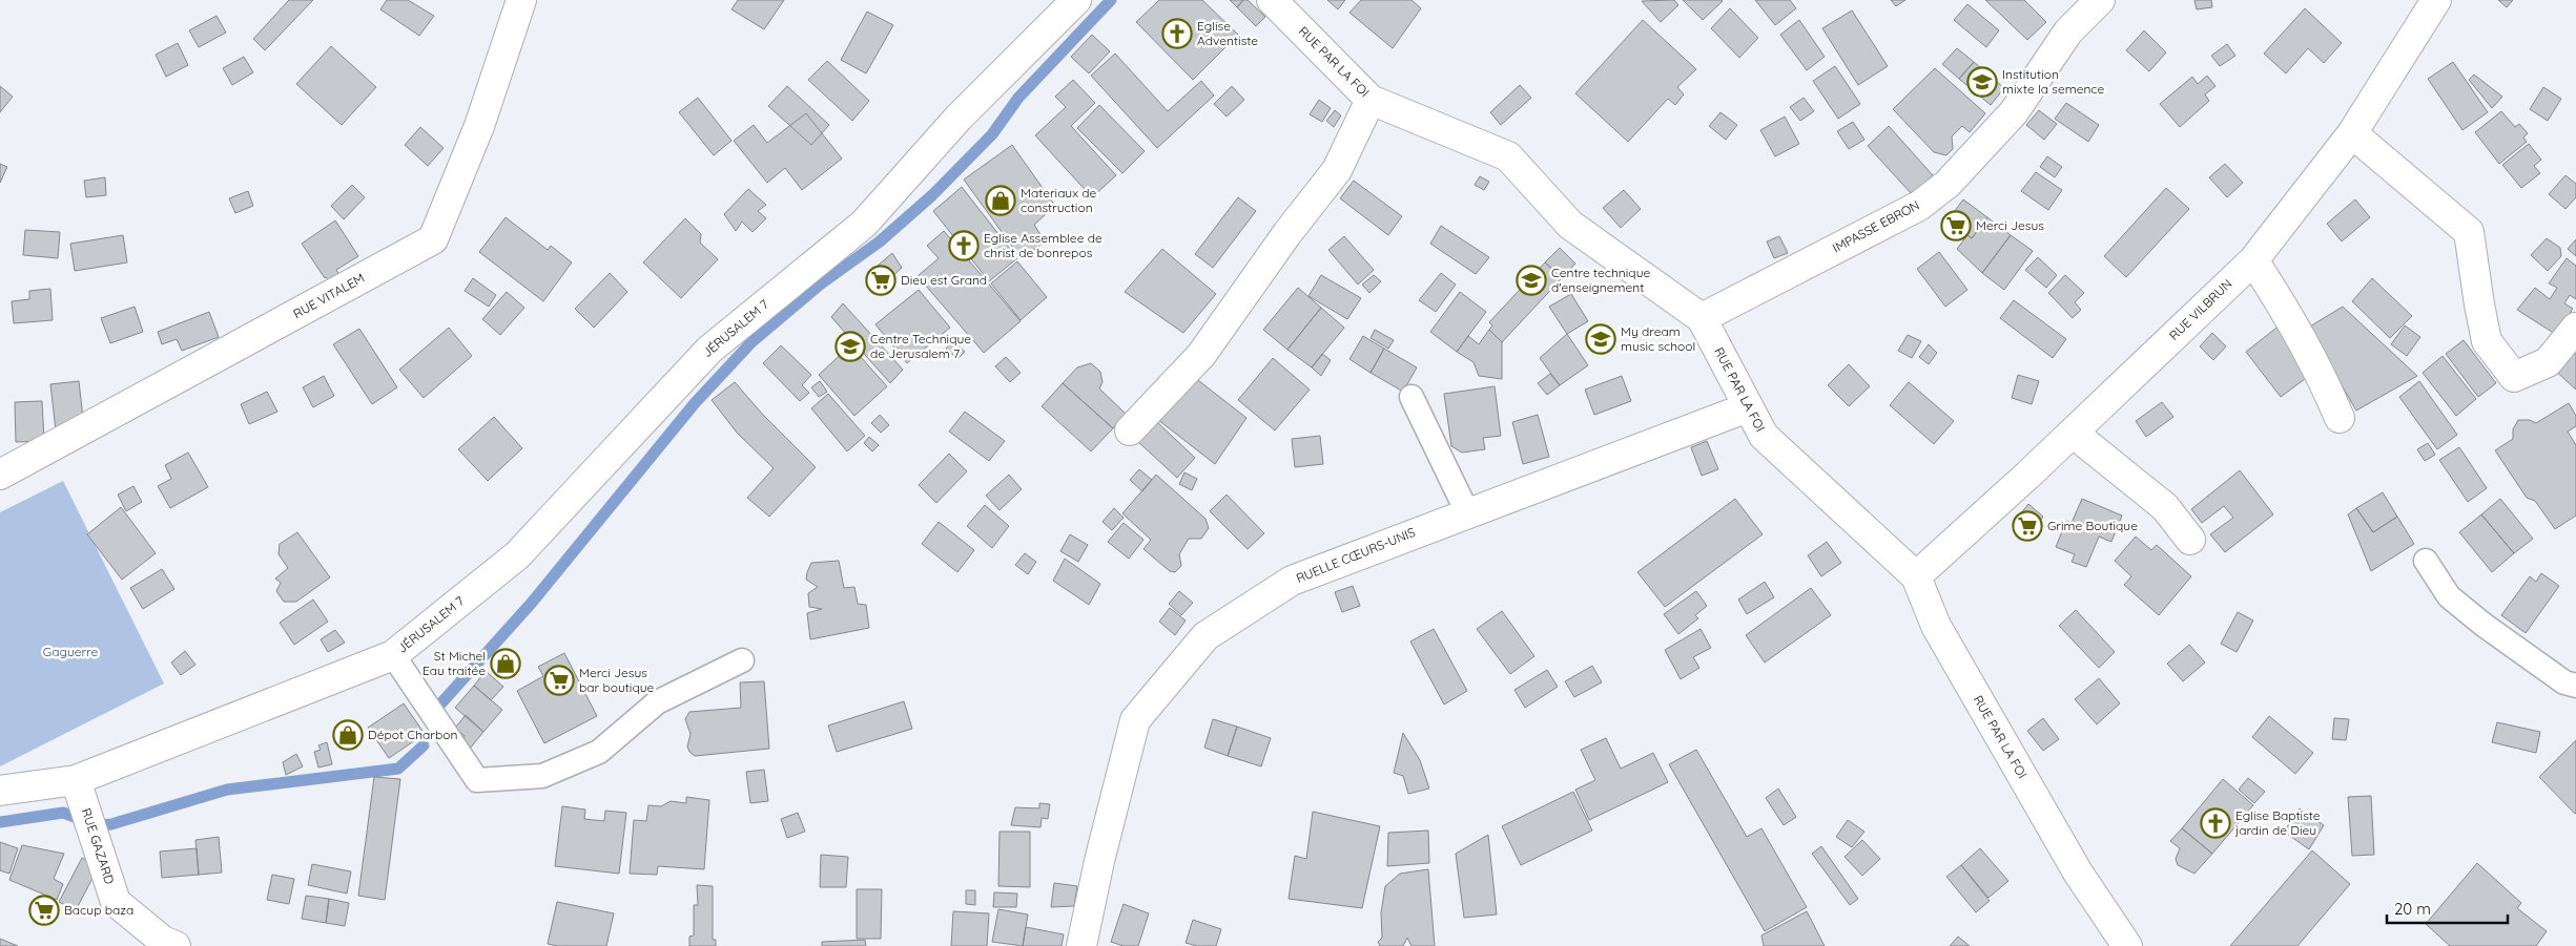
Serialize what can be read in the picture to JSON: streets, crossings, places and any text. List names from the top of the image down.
{
  "streets": {
    "street": [
      "RUE PAR LA FOI",
      "IMPASSE EBRON",
      "RUE VITALEM",
      "RUE VILBRUN",
      "JÉRUSALEM 7",
      "RUELLE CŒURS-UNIS",
      "RUE GAZARD"
    ]
  },
  "crossings": [
    ["RUE PAR LA FOI", "IMPASSE EBRON"],
    ["RUE PAR LA FOI", "RUE VILBRUN"],
    ["RUE PAR LA FOI", "RUELLE CŒURS-UNIS"],
    ["JÉRUSALEM 7", "RUE GAZARD"]
  ],
  "parks": ["Gaguerre"],
  "places": {
    "church": ["Eglise Adventiste", "Eglise Assemblee de christ de bonrepos", "Eglise Baptiste jardin de Dieu"],
    "school or university": [
      "Institution mixte la semence",
      "Centre technique d'enseignement",
      "My dream music school",
      "Centre Technique de Jerusalem 7"
    ],
    "shop": ["Materiaux de construction", "St Michel Eau traitée", "Dépot Charbon"],
    "supermarket": [
      "Merci Jesus",
      "Dieu est Grand",
      "Grime Boutique",
      "Merci Jesus bar boutique",
      "Bacup baza"
    ]
  },
  "scale_bar": "20 m"
}
